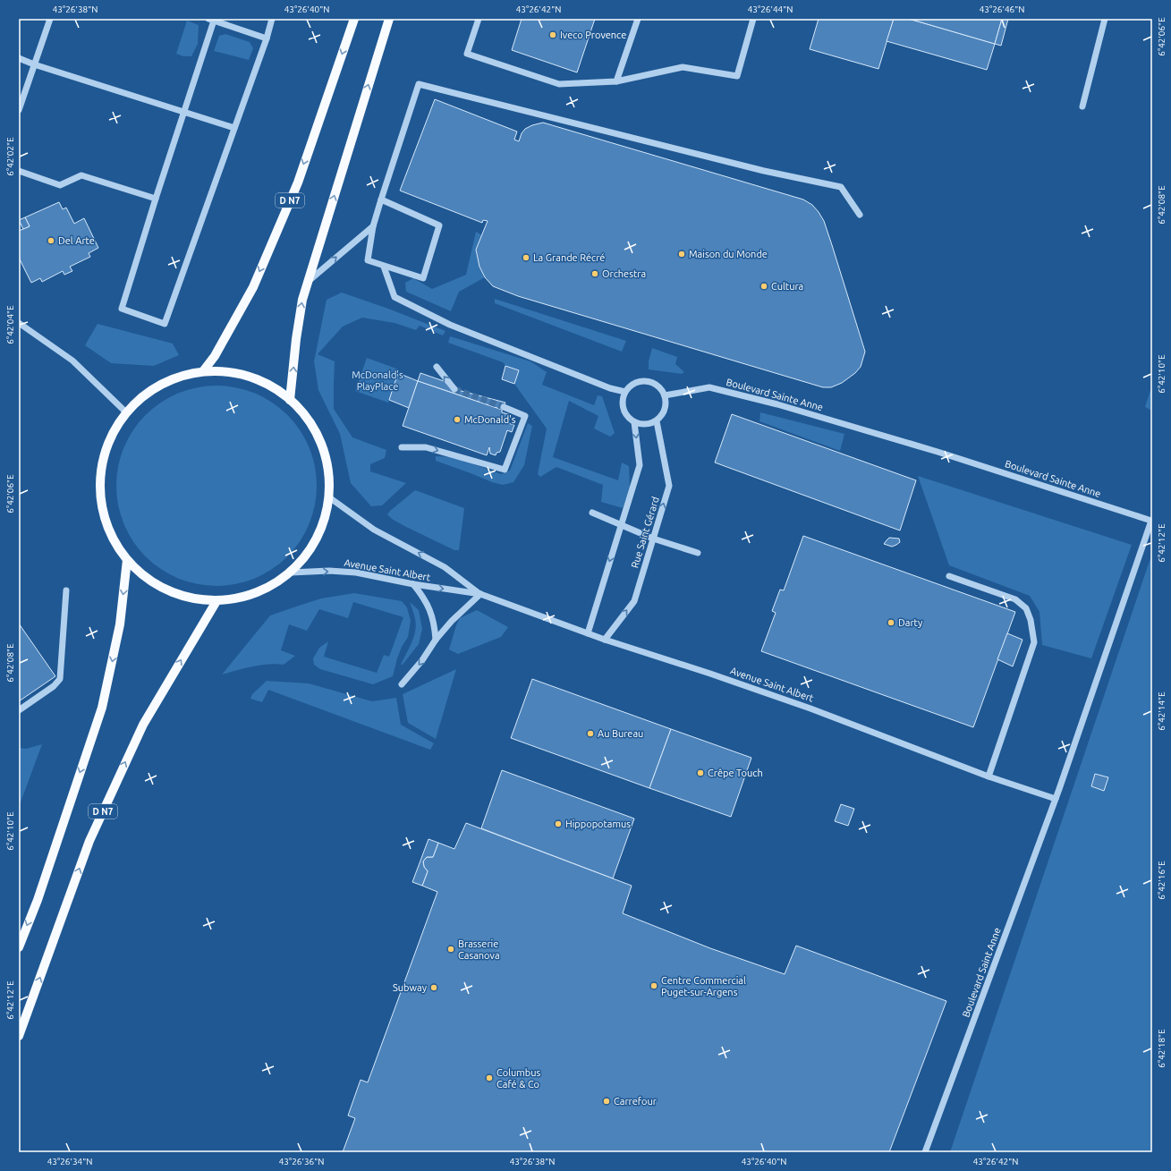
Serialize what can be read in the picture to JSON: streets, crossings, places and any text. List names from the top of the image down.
{
  "streets": {
    "main road": ["D N7"],
    "lane": [
      "Boulevard Sainte Anne",
      "Rue Saint Gérard",
      "Avenue Saint Albert",
      "Boulevard Saint Anne"
    ]
  },
  "crossings": [
    ["Boulevard Sainte Anne", "Rue Saint Gérard"],
    ["Boulevard Sainte Anne", "Avenue Saint Albert"],
    ["Boulevard Sainte Anne", "Boulevard Saint Anne"],
    ["Rue Saint Gérard", "Avenue Saint Albert"],
    ["Avenue Saint Albert", "Boulevard Saint Anne"]
  ],
  "parks": ["McDonald's PlayPlace"],
  "places": [
    "Iveco Provence",
    "Del Arte",
    "Maison du Monde",
    "La Grande Récré",
    "Orchestra",
    "Cultura",
    "McDonald's",
    "Darty",
    "Au Bureau",
    "Crêpe Touch",
    "Hippopotamus",
    "Brasserie Casanova",
    "Centre Commercial Puget-sur-Argens",
    "Subway",
    "Columbus Café & Co",
    "Carrefour"
  ],
  "coordinates": [
    "43°26'38\"N",
    "43°26'40\"N",
    "43°26'42\"N",
    "43°26'44\"N",
    "43°26'46\"N",
    "6°42'06\"E",
    "6°42'02\"E",
    "6°42'08\"E",
    "6°42'04\"E",
    "6°42'10\"E",
    "6°42'12\"E",
    "6°42'14\"E",
    "6°42'16\"E",
    "6°42'18\"E",
    "43°26'34\"N",
    "43°26'36\"N"
  ]
}
